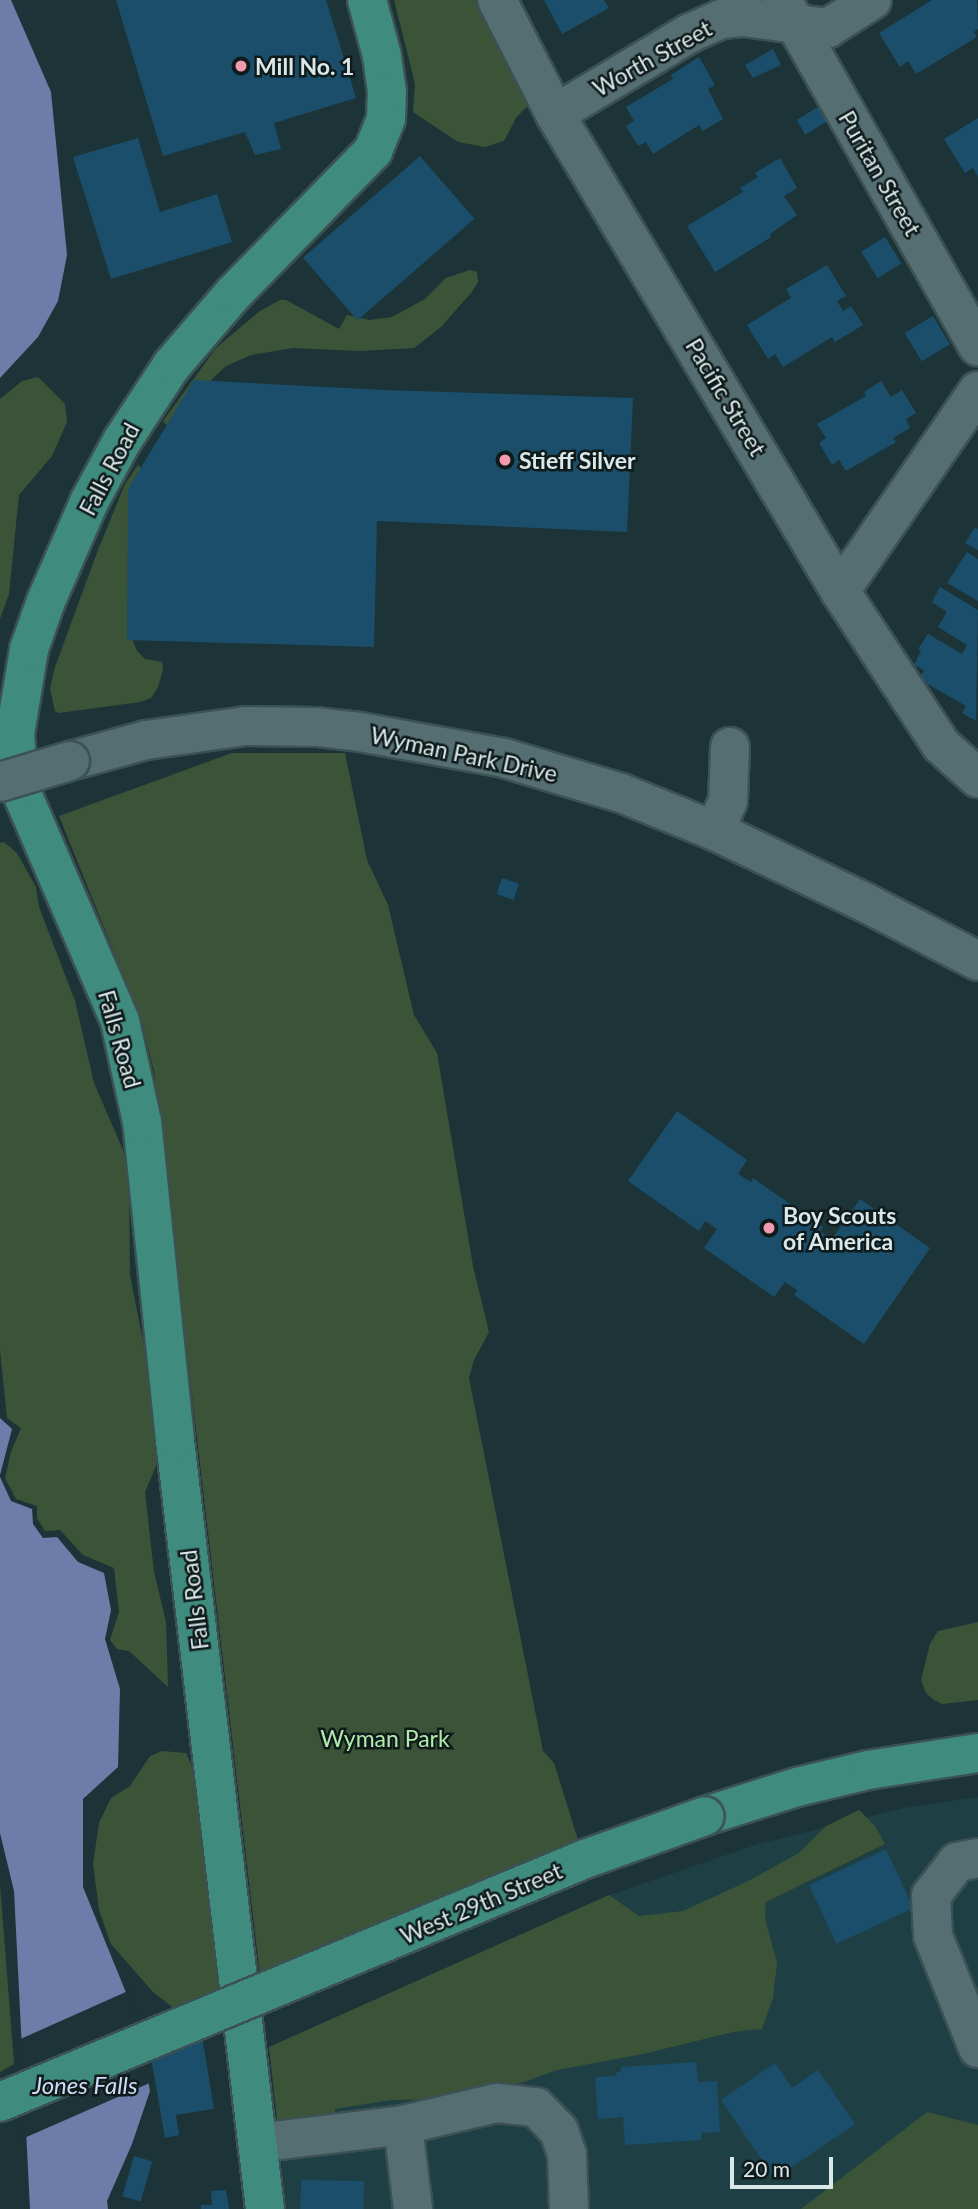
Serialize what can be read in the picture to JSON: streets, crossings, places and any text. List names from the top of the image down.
{
  "streets": {
    "main road": ["Falls Road", "West 29th Street"],
    "street": [
      "Worth Street",
      "Puritan Street",
      "Pacific Street",
      "Wyman Park Drive"
    ]
  },
  "crossings": [
    ["Worth Street", "Puritan Street"],
    ["Worth Street", "Pacific Street"]
  ],
  "water": ["Jones Falls"],
  "parks": ["Wyman Park"],
  "places": ["Mill No. 1", "Stieff Silver", "Boy Scouts of America"],
  "scale_bar": "20 m"
}
